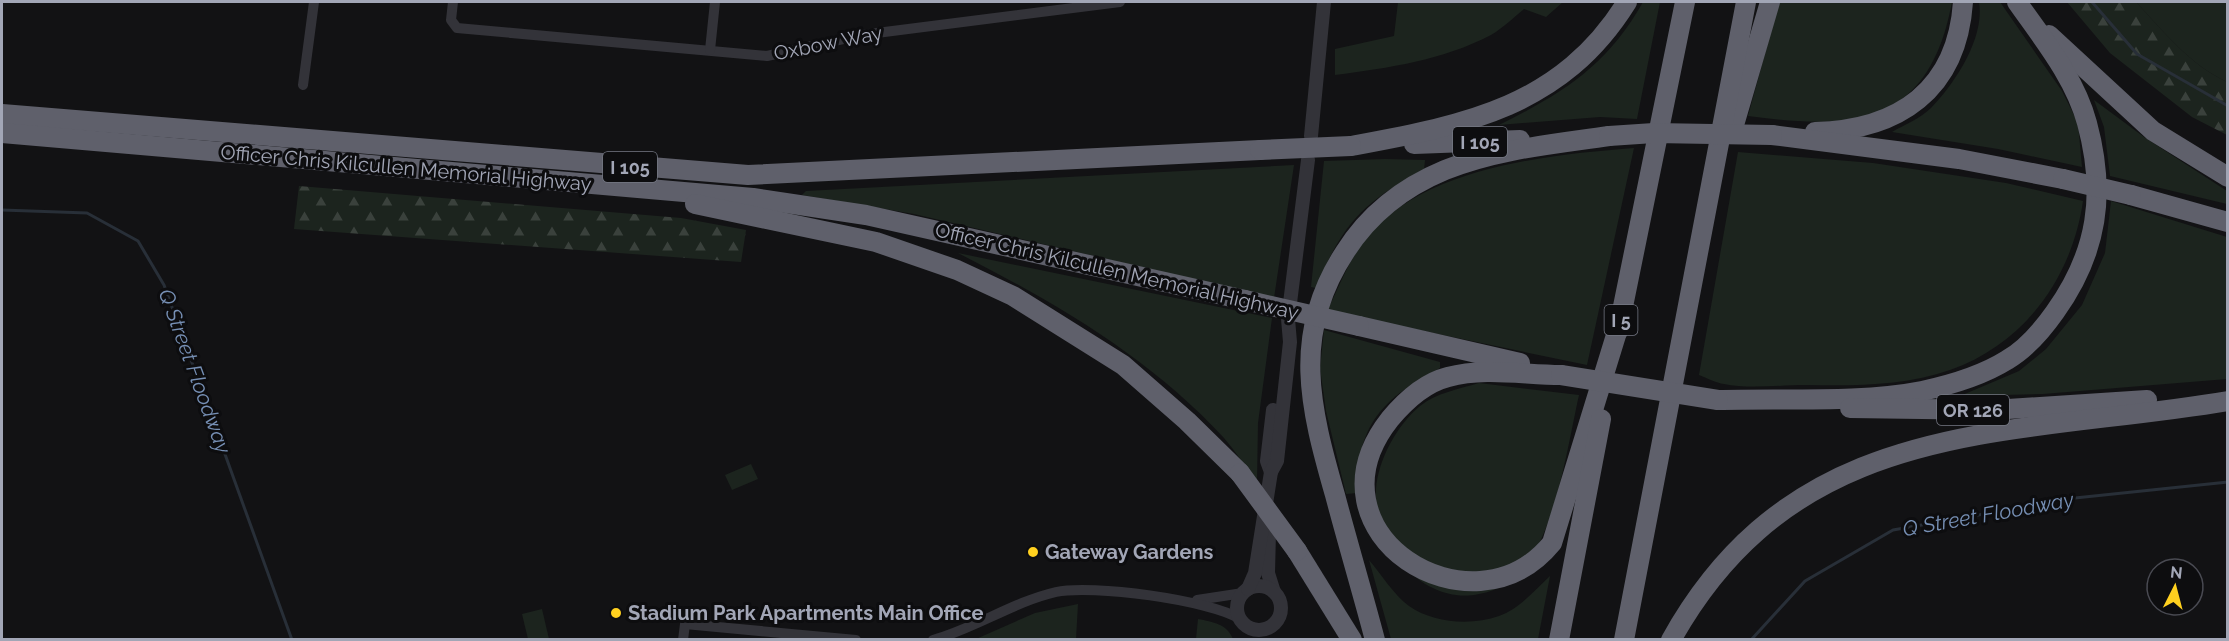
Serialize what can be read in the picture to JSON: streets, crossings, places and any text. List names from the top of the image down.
{
  "streets": {
    "highway": [
      "I 105",
      "Officer Chris Kilcullen Memorial Highway",
      "I 5",
      "OR 126"
    ],
    "street": ["Oxbow Way"]
  },
  "water": ["Q Street Floodway"],
  "places": ["Gateway Gardens", "Stadium Park Apartments Main Office"],
  "north": "top"
}
